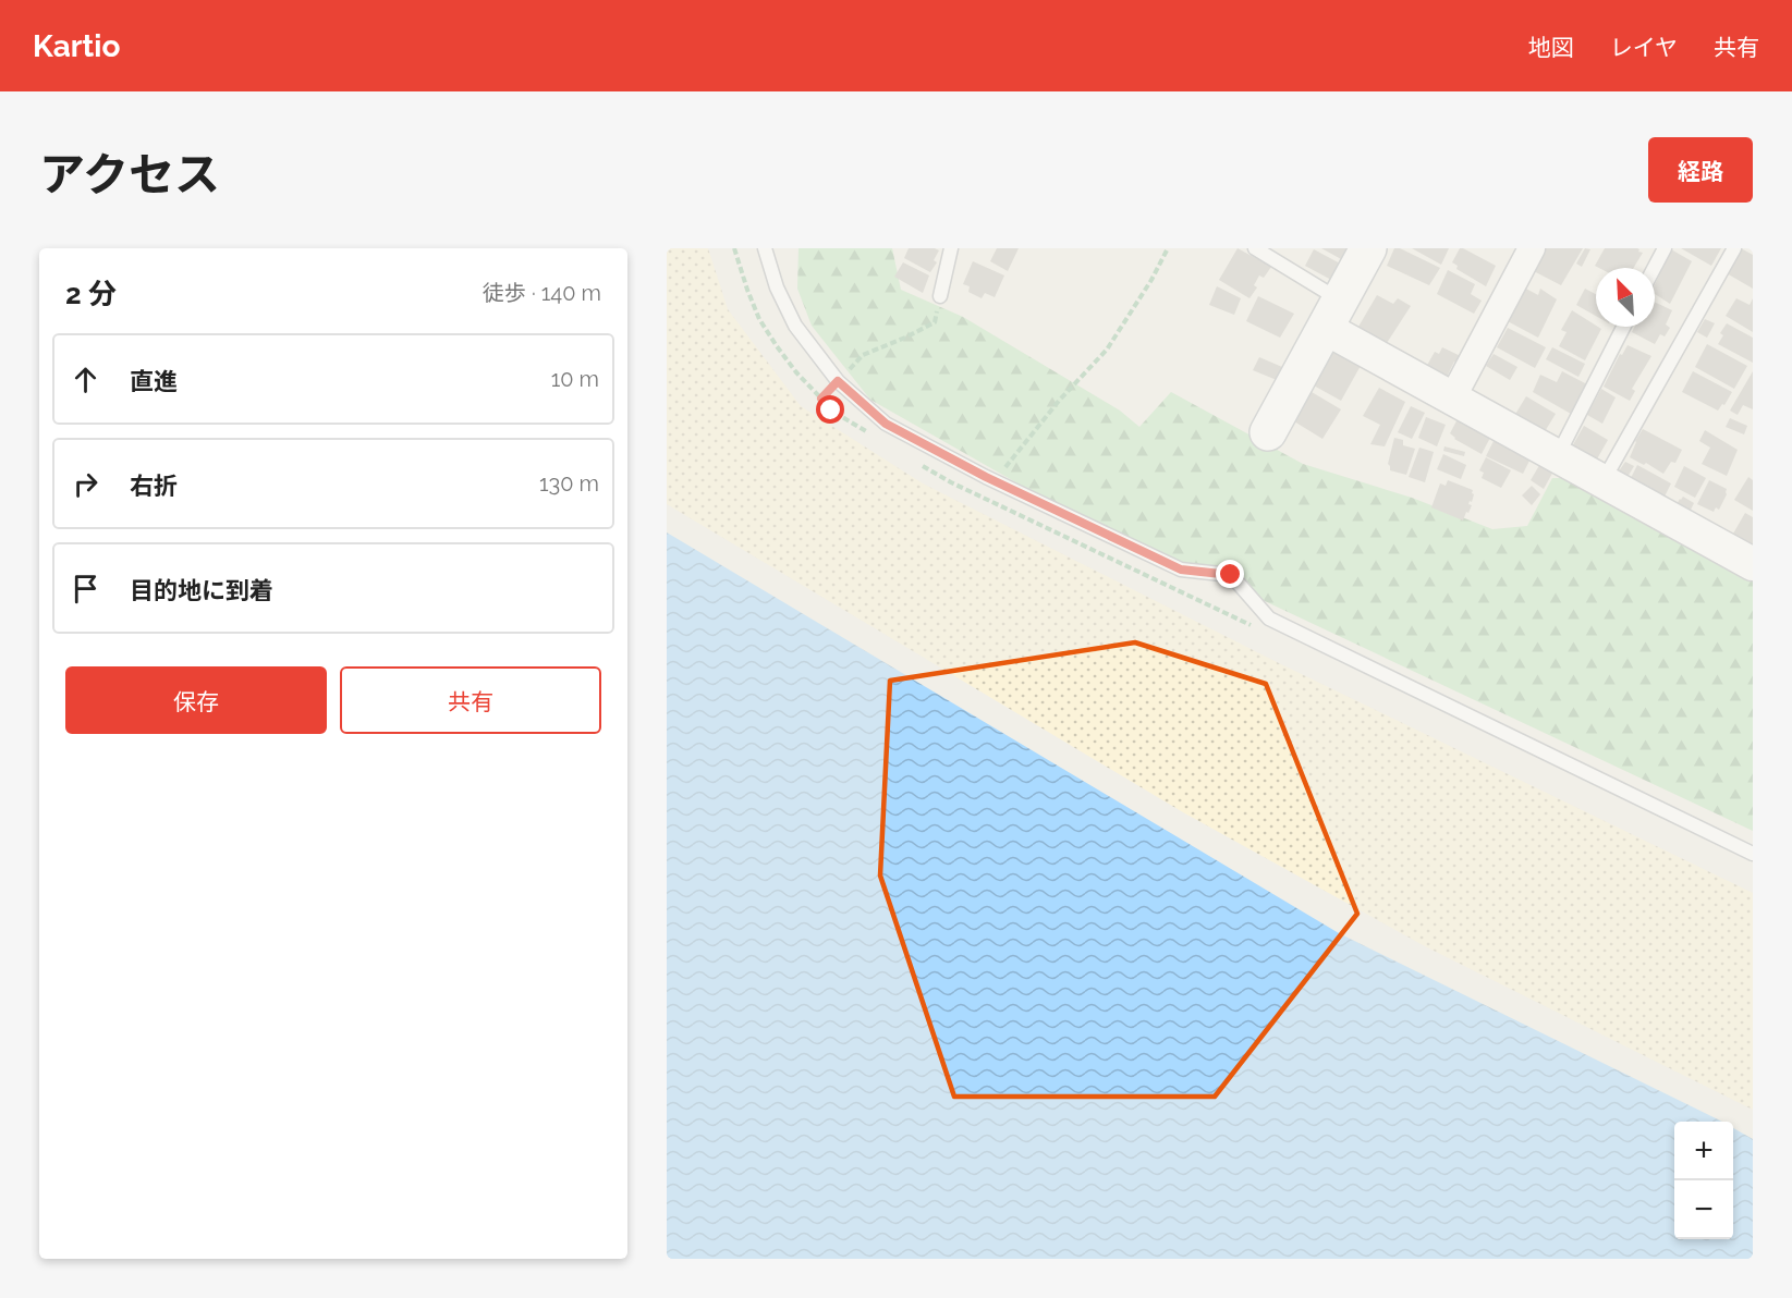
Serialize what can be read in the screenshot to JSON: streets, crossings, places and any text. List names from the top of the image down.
{
  "north": "top left",
  "page": {
    "header": "Kartio",
    "nav": ["地図", "レイヤ", "共有"],
    "title": "アクセス",
    "buttons": [
      "経路",
      ["保存", "共有"]
    ],
    "heading": ["2 分", "徒歩 · 140 m"],
    "list": [
      ["直進", "10 m"],
      ["右折", "130 m"],
      "目的地に到着"
    ],
    "map_buttons": ["+", "−"]
  }
}
